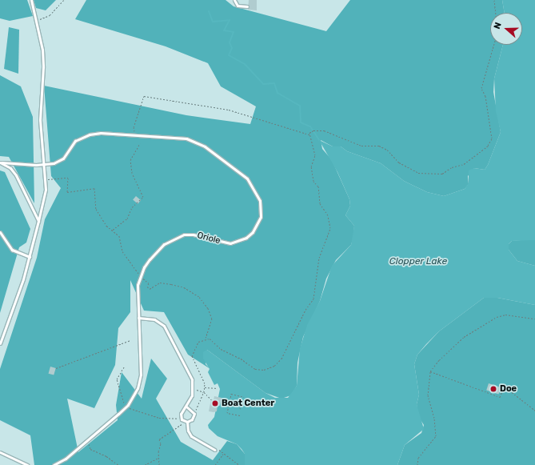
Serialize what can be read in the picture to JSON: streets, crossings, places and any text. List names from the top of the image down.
{
  "streets": {
    "lane": ["Oriole"]
  },
  "water": ["Clopper Lake"],
  "places": ["Doe", "Boat Center"],
  "north": "left"
}
